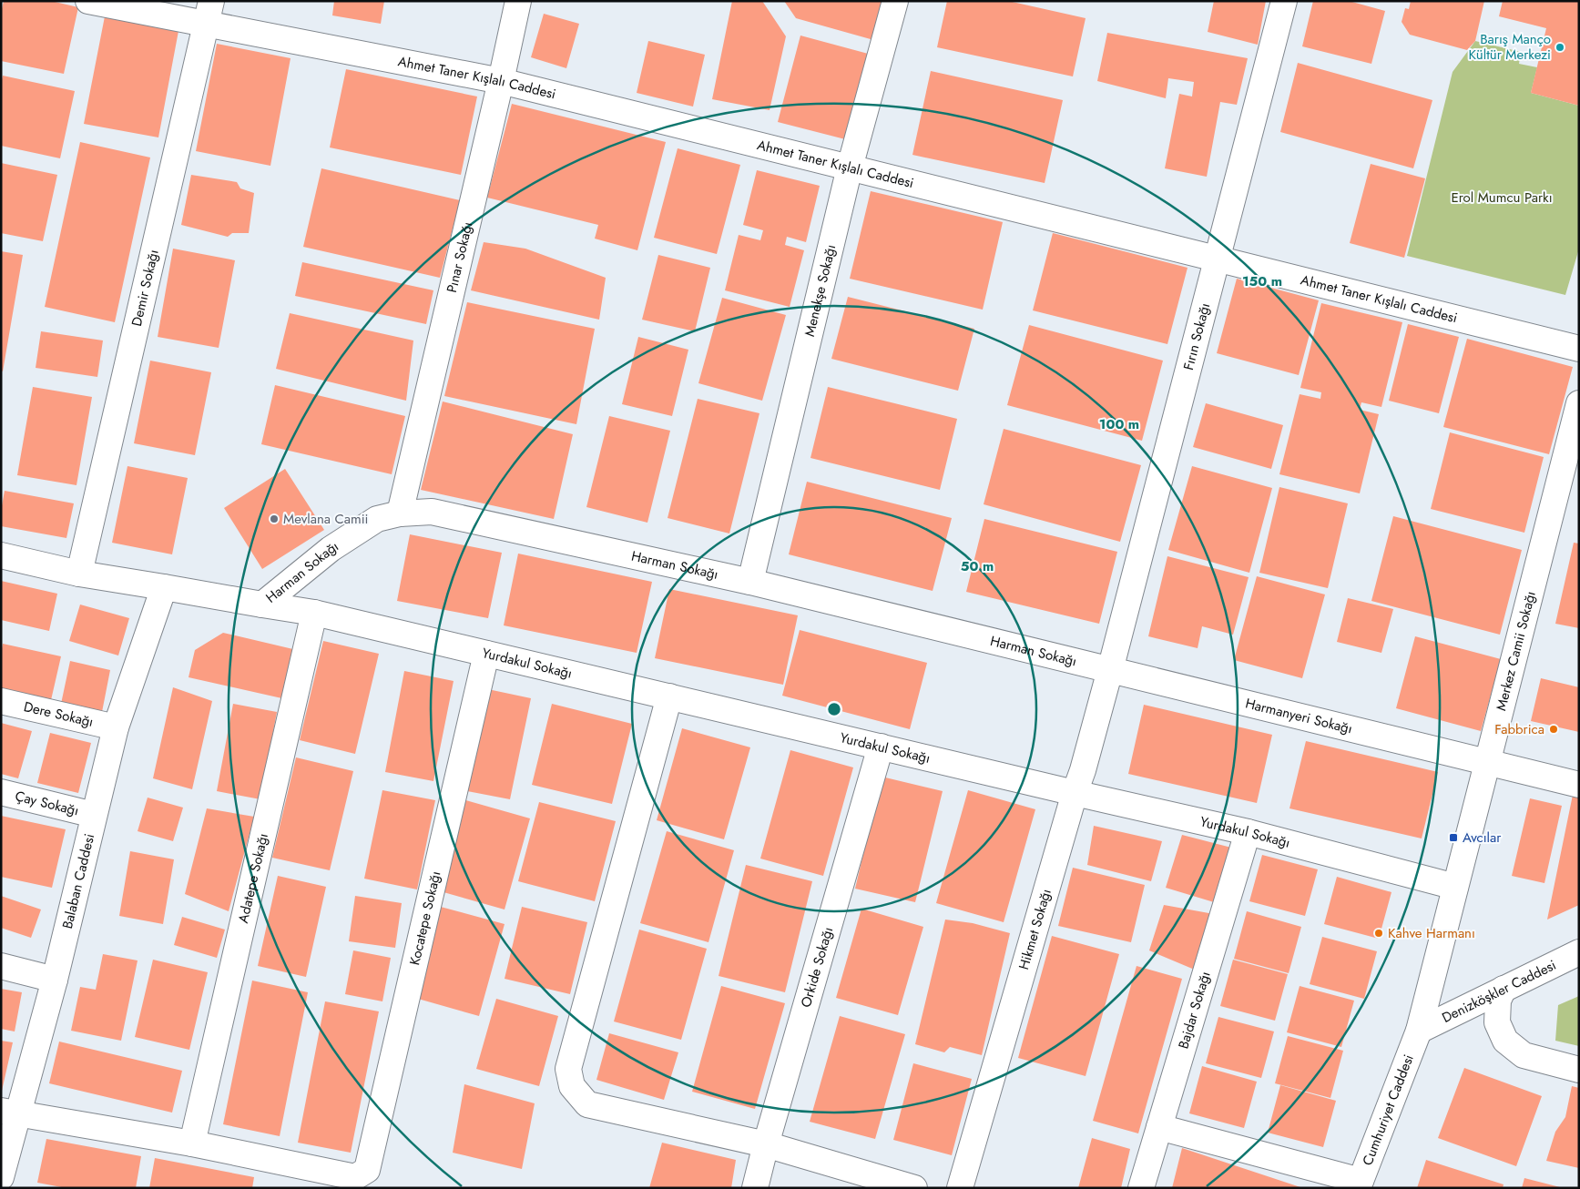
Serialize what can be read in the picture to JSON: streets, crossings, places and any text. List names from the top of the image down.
{
  "streets": {
    "street": [
      "Ahmet Taner Kışlalı Caddesi",
      "Pınar Sokağı",
      "Demir Sokağı",
      "Menekşe Sokağı",
      "Fırın Sokağı",
      "Harman Sokağı",
      "Merkez Camii Sokağı",
      "Yurdakul Sokağı",
      "Dere Sokağı",
      "Harmanyeri Sokağı",
      "Çay Sokağı",
      "Adatepe Sokağı",
      "Balaban Caddesi",
      "Kocatepe Sokağı",
      "Hikmet Sokağı",
      "Orkide Sokağı",
      "Denizköşkler Caddesi",
      "Bajdar Sokağı",
      "Cumhuriyet Caddesi"
    ]
  },
  "crossings": [
    ["Ahmet Taner Kışlalı Caddesi", "Pınar Sokağı"],
    ["Ahmet Taner Kışlalı Caddesi", "Demir Sokağı"],
    ["Ahmet Taner Kışlalı Caddesi", "Menekşe Sokağı"],
    ["Ahmet Taner Kışlalı Caddesi", "Fırın Sokağı"],
    ["Pınar Sokağı", "Harman Sokağı"],
    ["Demir Sokağı", "Harman Sokağı"],
    ["Menekşe Sokağı", "Harman Sokağı"],
    ["Fırın Sokağı", "Harman Sokağı"],
    ["Fırın Sokağı", "Harmanyeri Sokağı"],
    ["Fırın Sokağı", "Hikmet Sokağı"],
    ["Harman Sokağı", "Yurdakul Sokağı"],
    ["Harman Sokağı", "Harmanyeri Sokağı"],
    ["Harman Sokağı", "Adatepe Sokağı"],
    ["Harman Sokağı", "Balaban Caddesi"],
    ["Harman Sokağı", "Hikmet Sokağı"],
    ["Merkez Camii Sokağı", "Yurdakul Sokağı"],
    ["Merkez Camii Sokağı", "Harmanyeri Sokağı"],
    ["Merkez Camii Sokağı", "Denizköşkler Caddesi"],
    ["Merkez Camii Sokağı", "Cumhuriyet Caddesi"],
    ["Yurdakul Sokağı", "Adatepe Sokağı"],
    ["Yurdakul Sokağı", "Kocatepe Sokağı"],
    ["Yurdakul Sokağı", "Hikmet Sokağı"],
    ["Yurdakul Sokağı", "Orkide Sokağı"],
    ["Yurdakul Sokağı", "Bajdar Sokağı"],
    ["Dere Sokağı", "Balaban Caddesi"],
    ["Harmanyeri Sokağı", "Hikmet Sokağı"],
    ["Çay Sokağı", "Balaban Caddesi"],
    ["Denizköşkler Caddesi", "Cumhuriyet Caddesi"]
  ],
  "parks": ["Erol Mumcu Parkı"],
  "places": {
    "other": [
      "Barış Manço Kültür Merkezi",
      "Mevlana Camii",
      "Fabbrica",
      "Kahve Harmanı"
    ],
    "transit": ["Avcılar"]
  },
  "rings": ["150 m", "100 m", "50 m"]
}
